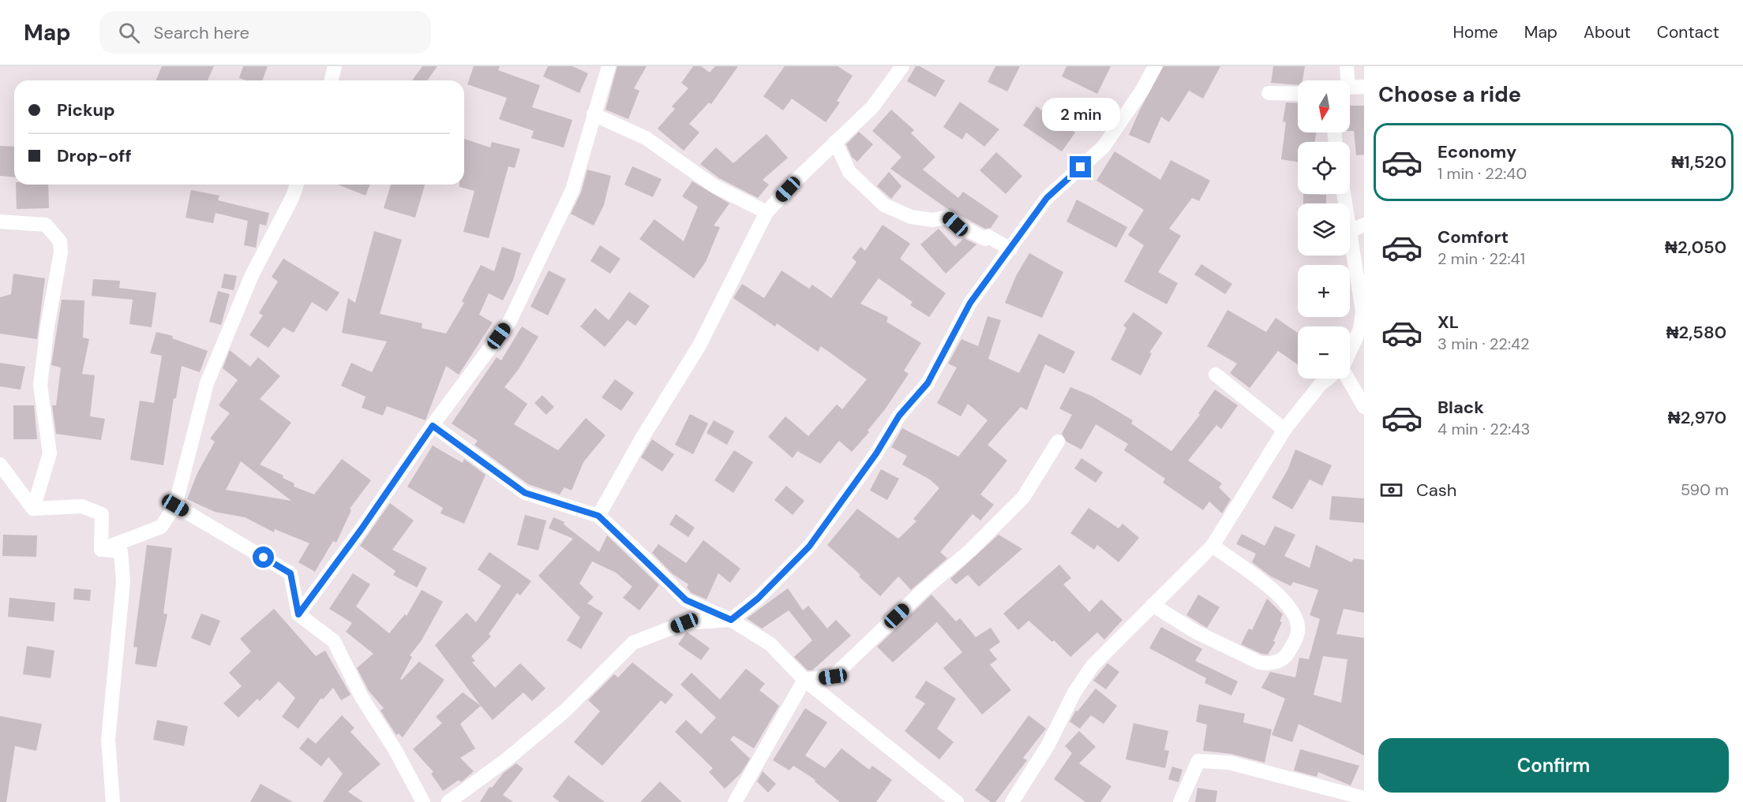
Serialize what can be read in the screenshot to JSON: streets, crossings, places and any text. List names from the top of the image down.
{
  "north": "bottom",
  "page": {
    "header": "Map",
    "search": "Search here",
    "nav": [
      "Home",
      "Map",
      "About",
      "Contact"
    ],
    "heading": "Choose a ride",
    "map_buttons": ["+", "−"],
    "banner": ["Pickup", "Drop-off"],
    "bubble": "2 min",
    "list": [
      {
        "name": "Economy",
        "note": "1 min · 22:40",
        "value": "₦1,520"
      },
      {
        "name": "Comfort",
        "note": "2 min · 22:41",
        "value": "₦2,050"
      },
      {
        "name": "XL",
        "note": "3 min · 22:42",
        "value": "₦2,580"
      },
      {
        "name": "Black",
        "note": "4 min · 22:43",
        "value": "₦2,970"
      }
    ],
    "pay": ["Cash", "590 m"],
    "buttons": "Confirm"
  }
}
